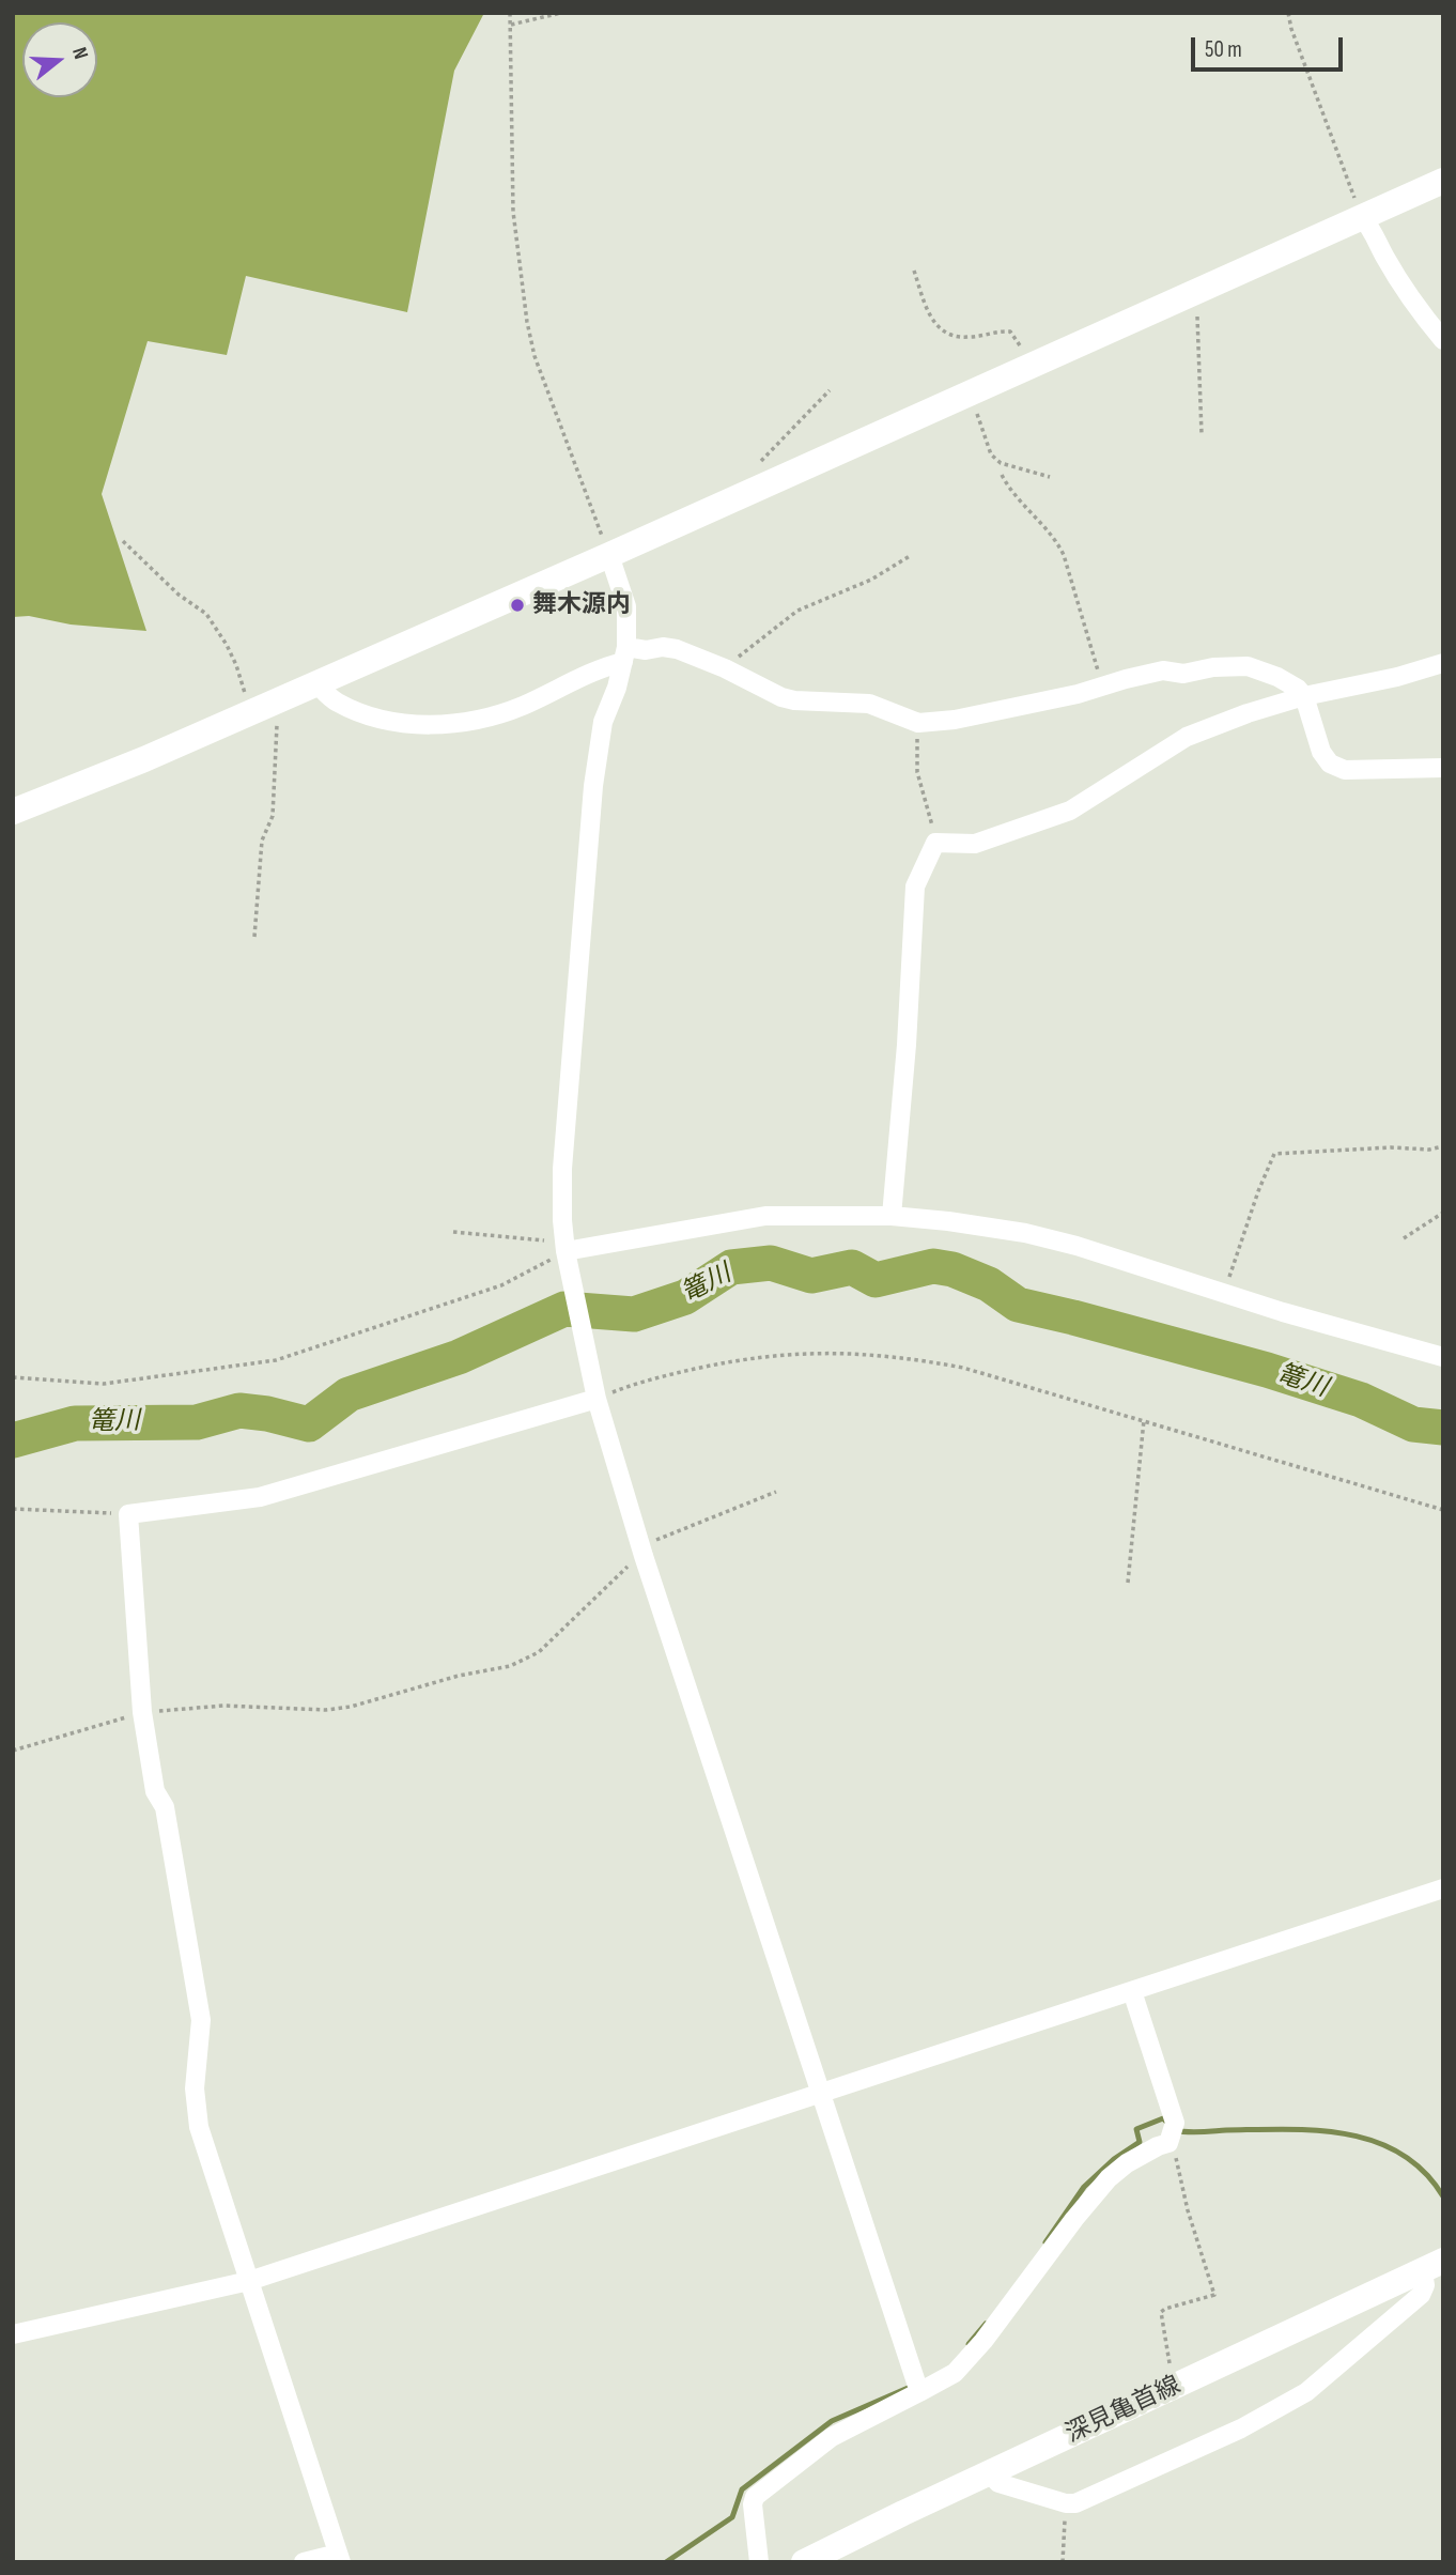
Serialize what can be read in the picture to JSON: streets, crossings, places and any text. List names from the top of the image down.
{
  "streets": {
    "street": ["深見亀首線"]
  },
  "water": ["篭川"],
  "places": ["舞木源内"],
  "scale_bar": "50 m",
  "north": "right"
}
